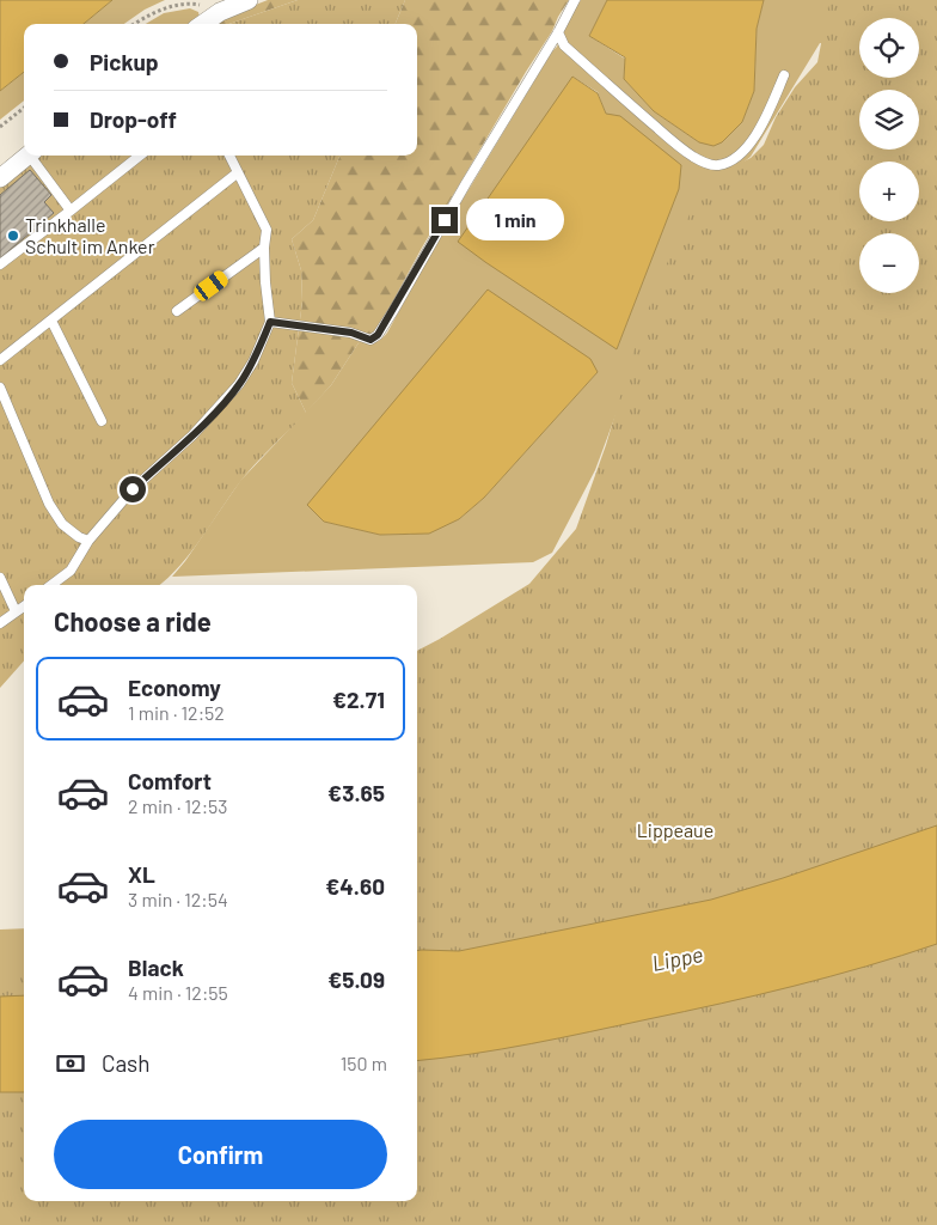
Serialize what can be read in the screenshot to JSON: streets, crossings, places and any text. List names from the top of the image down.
{
  "water": ["Lippe"],
  "parks": ["Lippeaue"],
  "places": ["Trinkhalle Schult im Anker"],
  "page": {
    "map_buttons": ["+", "−"],
    "banner": ["Pickup", "Drop-off"],
    "bubble": "1 min",
    "heading": "Choose a ride",
    "list": [
      {
        "name": "Economy",
        "note": "1 min · 12:52",
        "value": "€2.71"
      },
      {
        "name": "Comfort",
        "note": "2 min · 12:53",
        "value": "€3.65"
      },
      {
        "name": "XL",
        "note": "3 min · 12:54",
        "value": "€4.60"
      },
      {
        "name": "Black",
        "note": "4 min · 12:55",
        "value": "€5.09"
      }
    ],
    "pay": ["Cash", "150 m"],
    "buttons": "Confirm"
  }
}
